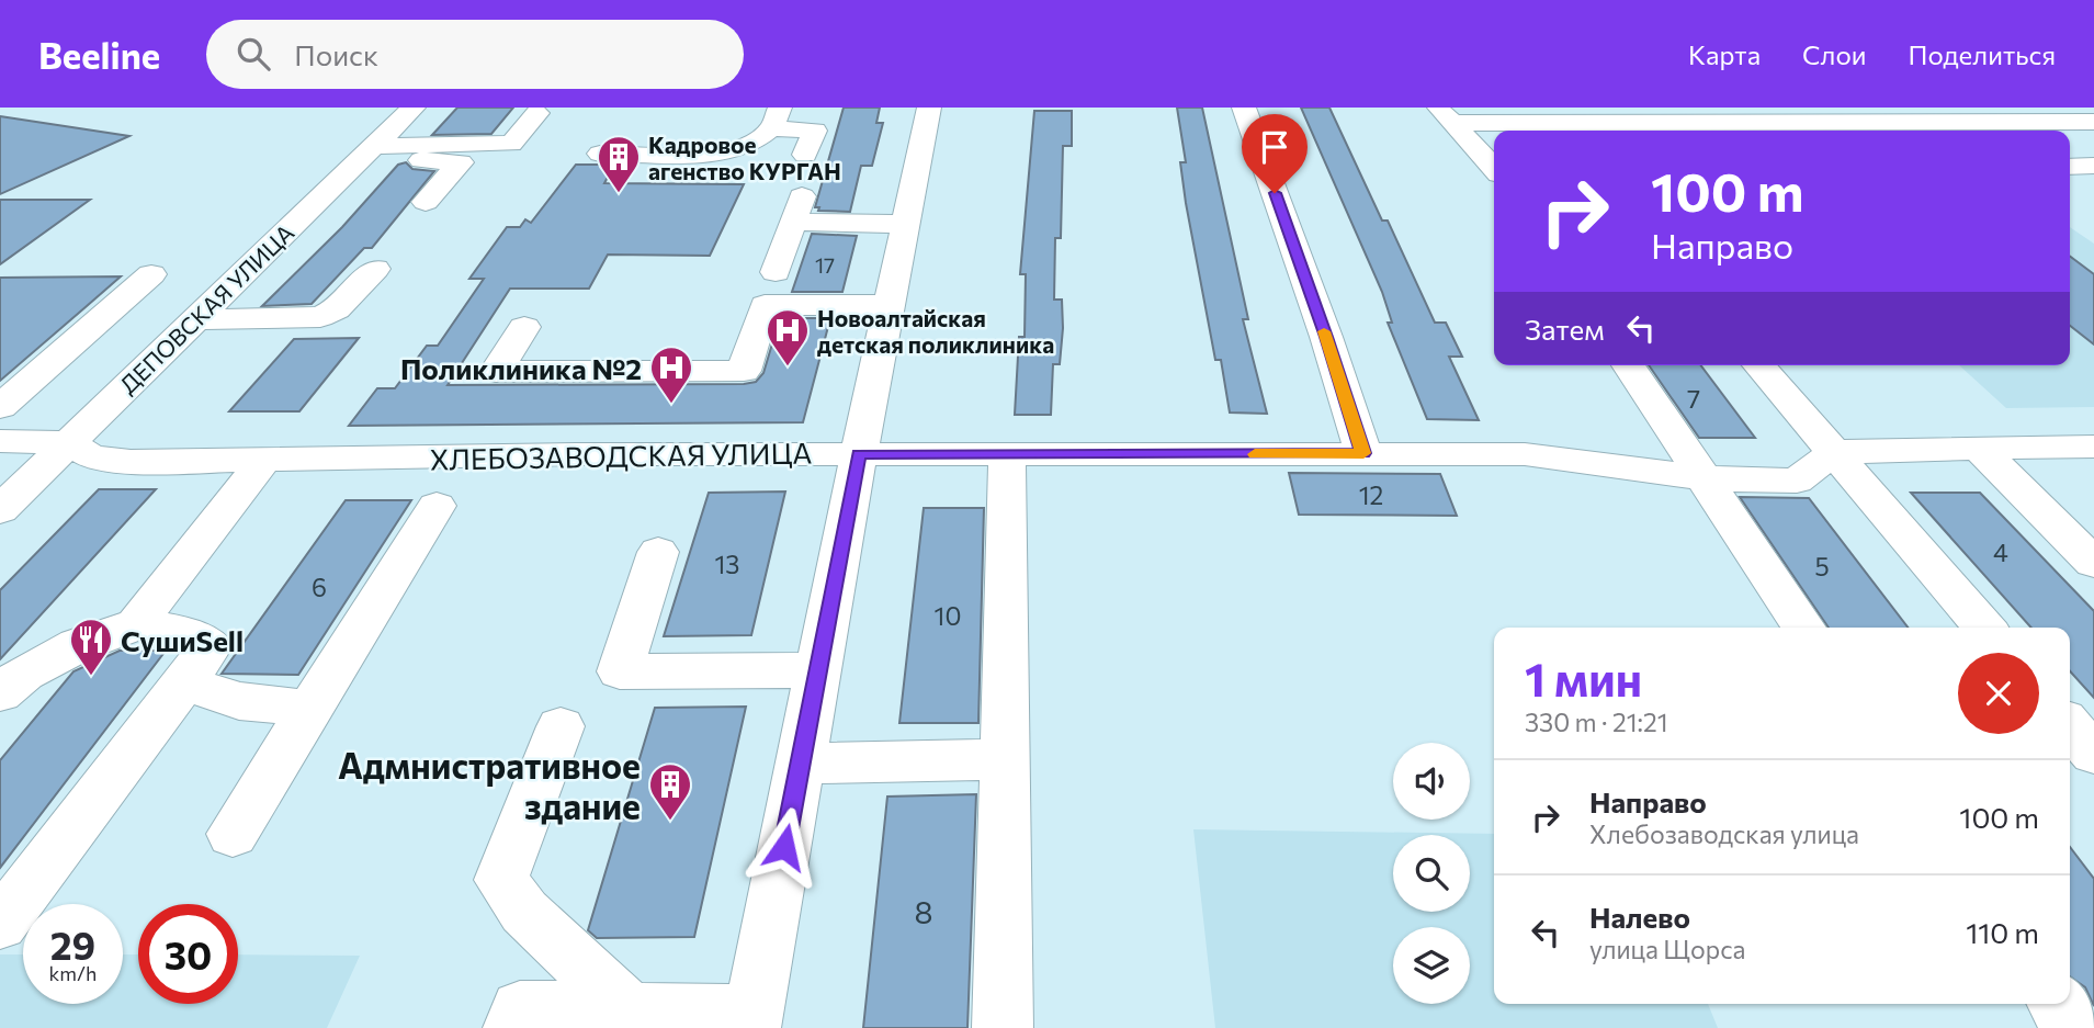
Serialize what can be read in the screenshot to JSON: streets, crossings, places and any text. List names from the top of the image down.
{
  "streets": {
    "street": ["ДЕПОВСКАЯ УЛИЦА", "ХЛЕБОЗАВОДСКАЯ УЛИЦА"]
  },
  "crossings": [
    ["ДЕПОВСКАЯ УЛИЦА", "ХЛЕБОЗАВОДСКАЯ УЛИЦА"]
  ],
  "places": {
    "building": ["Кадровое агенство КУРГАН", "Адмнистративное здание"],
    "hospital": ["Новоалтайская детская поликлиника", "Поликлиника №2"],
    "restaurant": ["СушиSell"]
  },
  "house_numbers": [
    "17",
    "7",
    "12",
    "4",
    "13",
    "5",
    "6",
    "10",
    "8"
  ],
  "page": {
    "header": "Beeline",
    "search": "Поиск",
    "nav": ["Карта", "Слои", "Поделиться"],
    "turn": ["100 m", "Направо"],
    "then": "Затем",
    "heading": ["1 мин", "330 m · 21:21"],
    "list": [
      {
        "name": "Направо",
        "note": "Хлебозаводская улица",
        "value": "100 m"
      },
      {
        "name": "Налево",
        "note": "улица Щорса",
        "value": "110 m"
      }
    ],
    "speed": "29 km/h",
    "limit": "30"
  }
}
